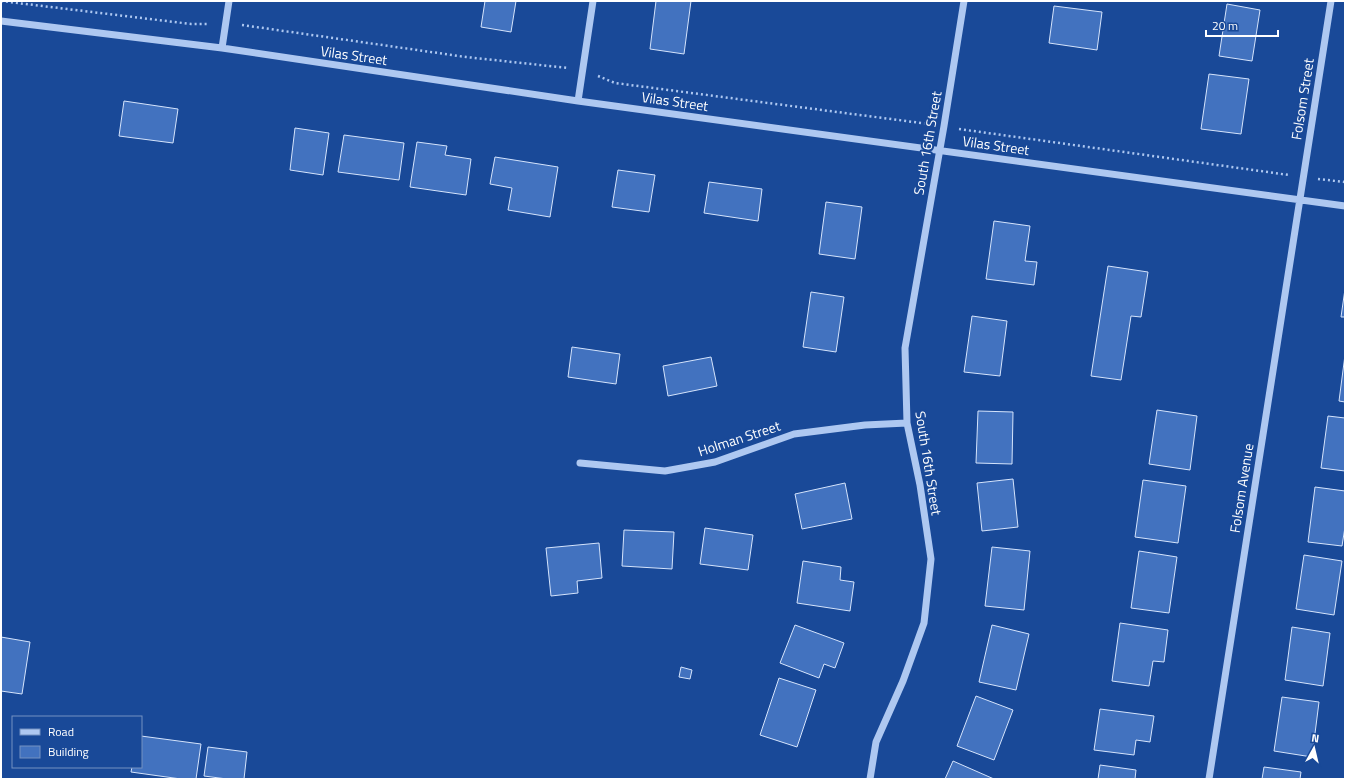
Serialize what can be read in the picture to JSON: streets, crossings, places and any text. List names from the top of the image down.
{
  "streets": {
    "street": [
      "Vilas Street",
      "Folsom Street",
      "South 16th Street",
      "Holman Street",
      "Folsom Avenue"
    ]
  },
  "crossings": [
    ["Vilas Street", "Folsom Street"],
    ["Vilas Street", "South 16th Street"],
    ["Vilas Street", "Folsom Avenue"],
    ["Folsom Street", "Folsom Avenue"],
    ["South 16th Street", "Holman Street"]
  ],
  "legend": ["Road", "Building"],
  "scale_bar": "20 m",
  "north": "top"
}
